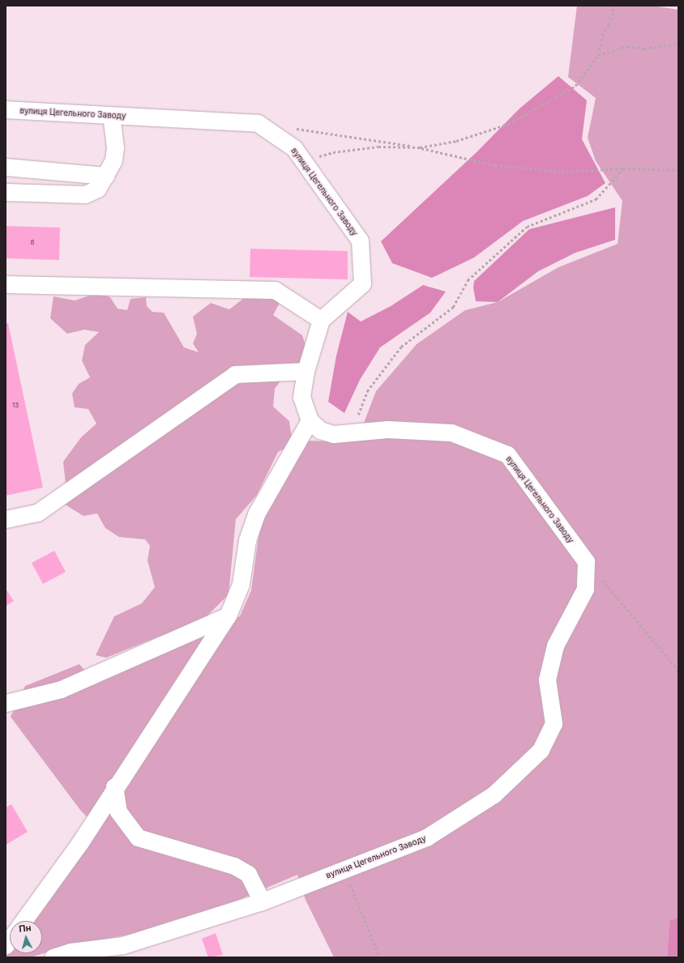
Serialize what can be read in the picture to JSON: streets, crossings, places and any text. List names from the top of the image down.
{
  "streets": {
    "street": ["вулиця Цегельного Заводу"]
  },
  "house_numbers": ["8", "13"],
  "north": "top"
}
